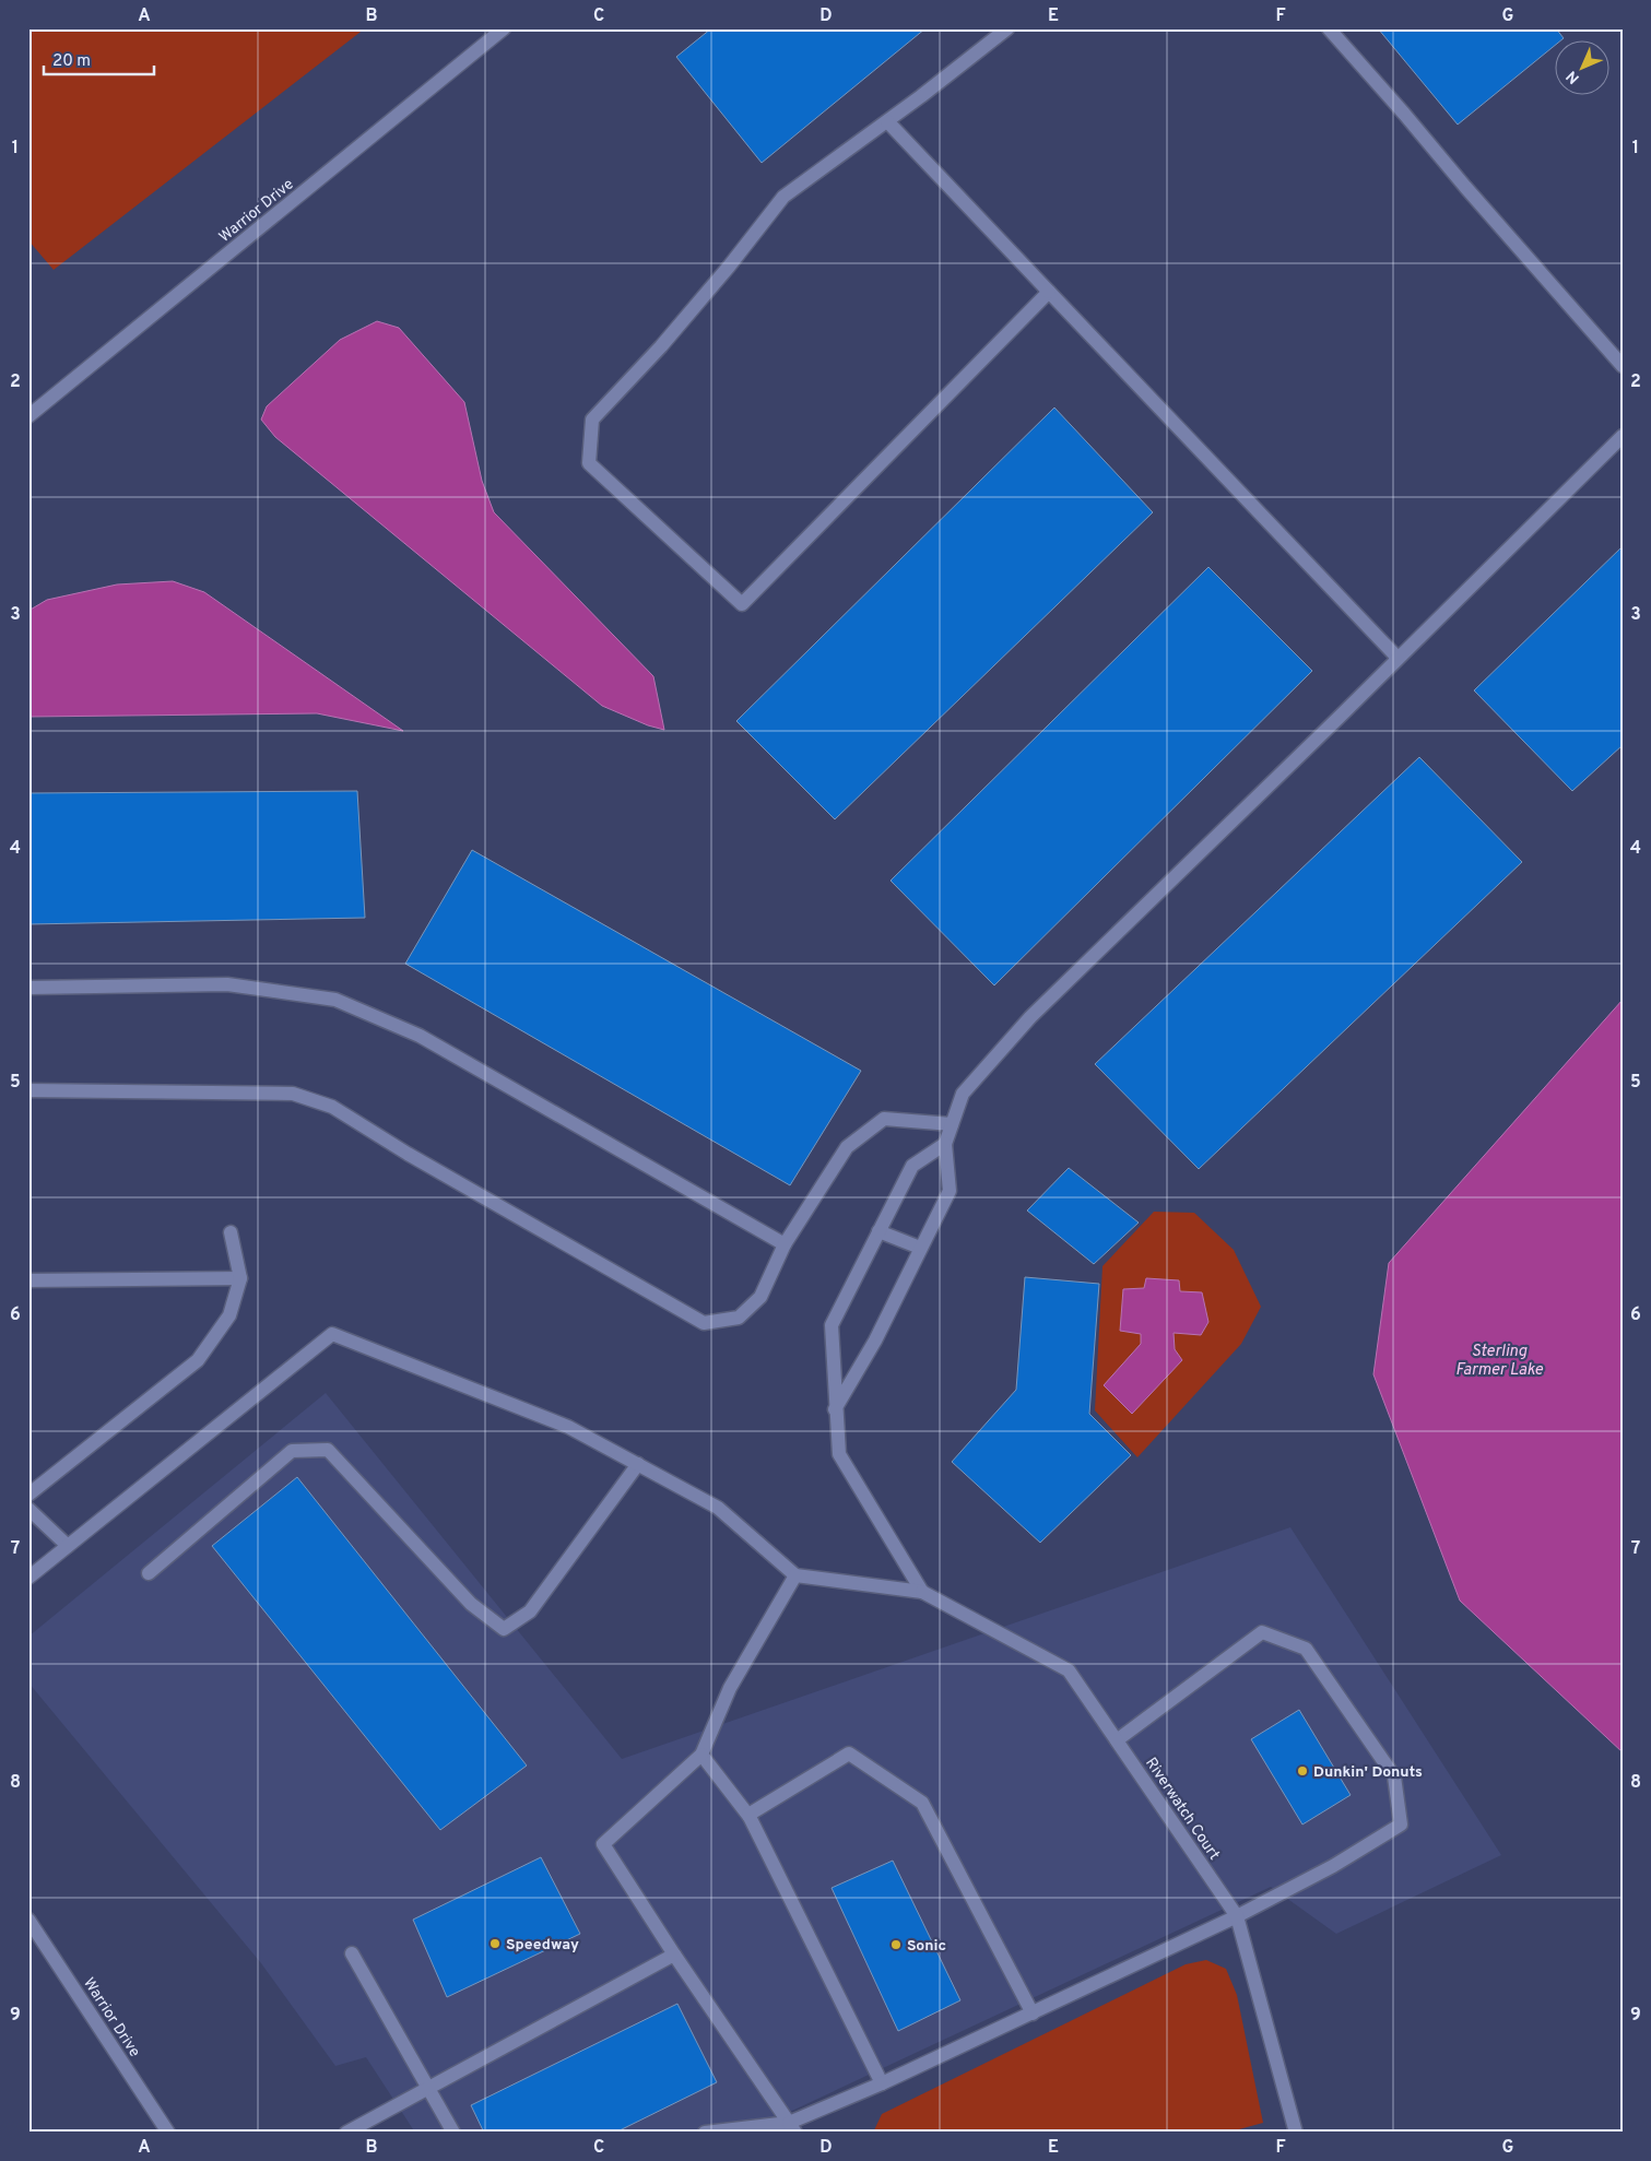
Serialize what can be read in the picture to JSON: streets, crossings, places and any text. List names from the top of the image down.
{
  "streets": {
    "street": ["Warrior Drive", "Riverwatch Court"]
  },
  "water": ["Sterling Farmer Lake"],
  "places": ["Dunkin' Donuts", "Speedway", "Sonic"],
  "scale_bar": "20 m",
  "north": "bottom left",
  "grid": {
    "columns": [
      "A",
      "B",
      "C",
      "D",
      "E",
      "F",
      "G"
    ],
    "rows": [
      "1",
      "2",
      "3",
      "4",
      "5",
      "6",
      "7",
      "8",
      "9"
    ]
  }
}
